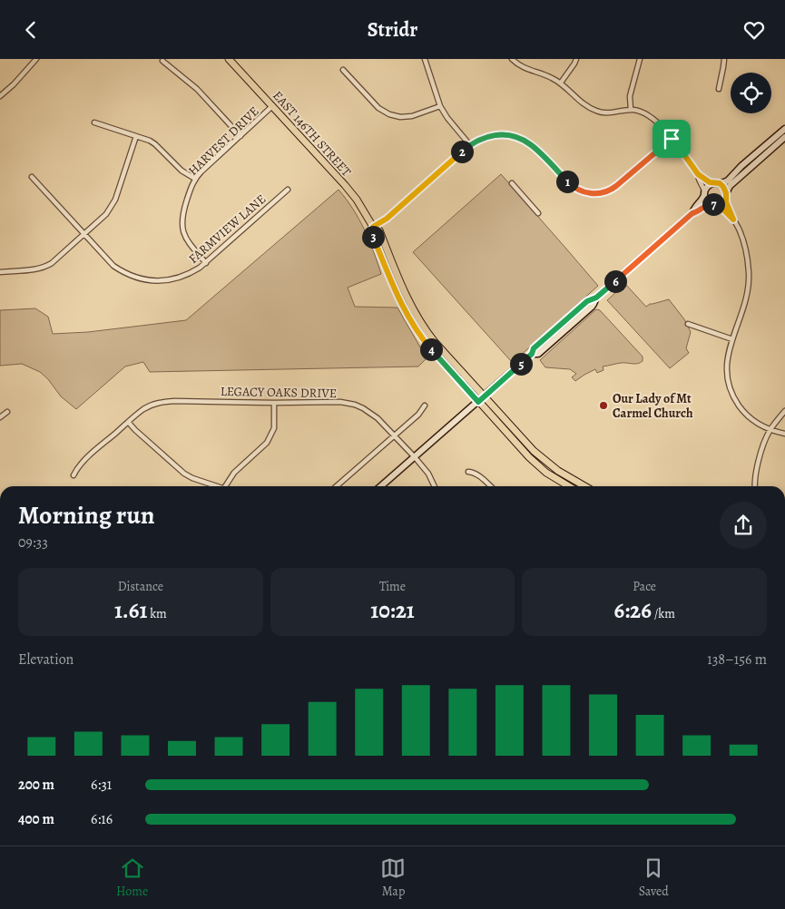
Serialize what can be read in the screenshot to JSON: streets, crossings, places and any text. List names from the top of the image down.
{
  "streets": {
    "main road": ["EAST 146TH STREET"],
    "street": ["HARVEST DRIVE", "FARMVIEW LANE", "LEGACY OAKS DRIVE"]
  },
  "crossings": [
    ["EAST 146TH STREET", "HARVEST DRIVE"],
    ["HARVEST DRIVE", "FARMVIEW LANE"]
  ],
  "places": ["Our Lady of Mt Carmel Church"],
  "page": {
    "header": "Stridr",
    "pins": [
      "2",
      "1",
      "7",
      "3",
      "6",
      "4",
      "5"
    ],
    "heading": ["Morning run", "09:33"],
    "stats": [
      ["Distance", "1.61 km"],
      ["Time", "10:21"],
      ["Pace", "6:26 /km"]
    ],
    "chart": ["Elevation", "138–156 m"],
    "list": [
      {
        "name": "200 m",
        "note": "6:31"
      },
      {
        "name": "400 m",
        "note": "6:16"
      }
    ],
    "tabs": ["Home", "Map", "Saved"]
  }
}
